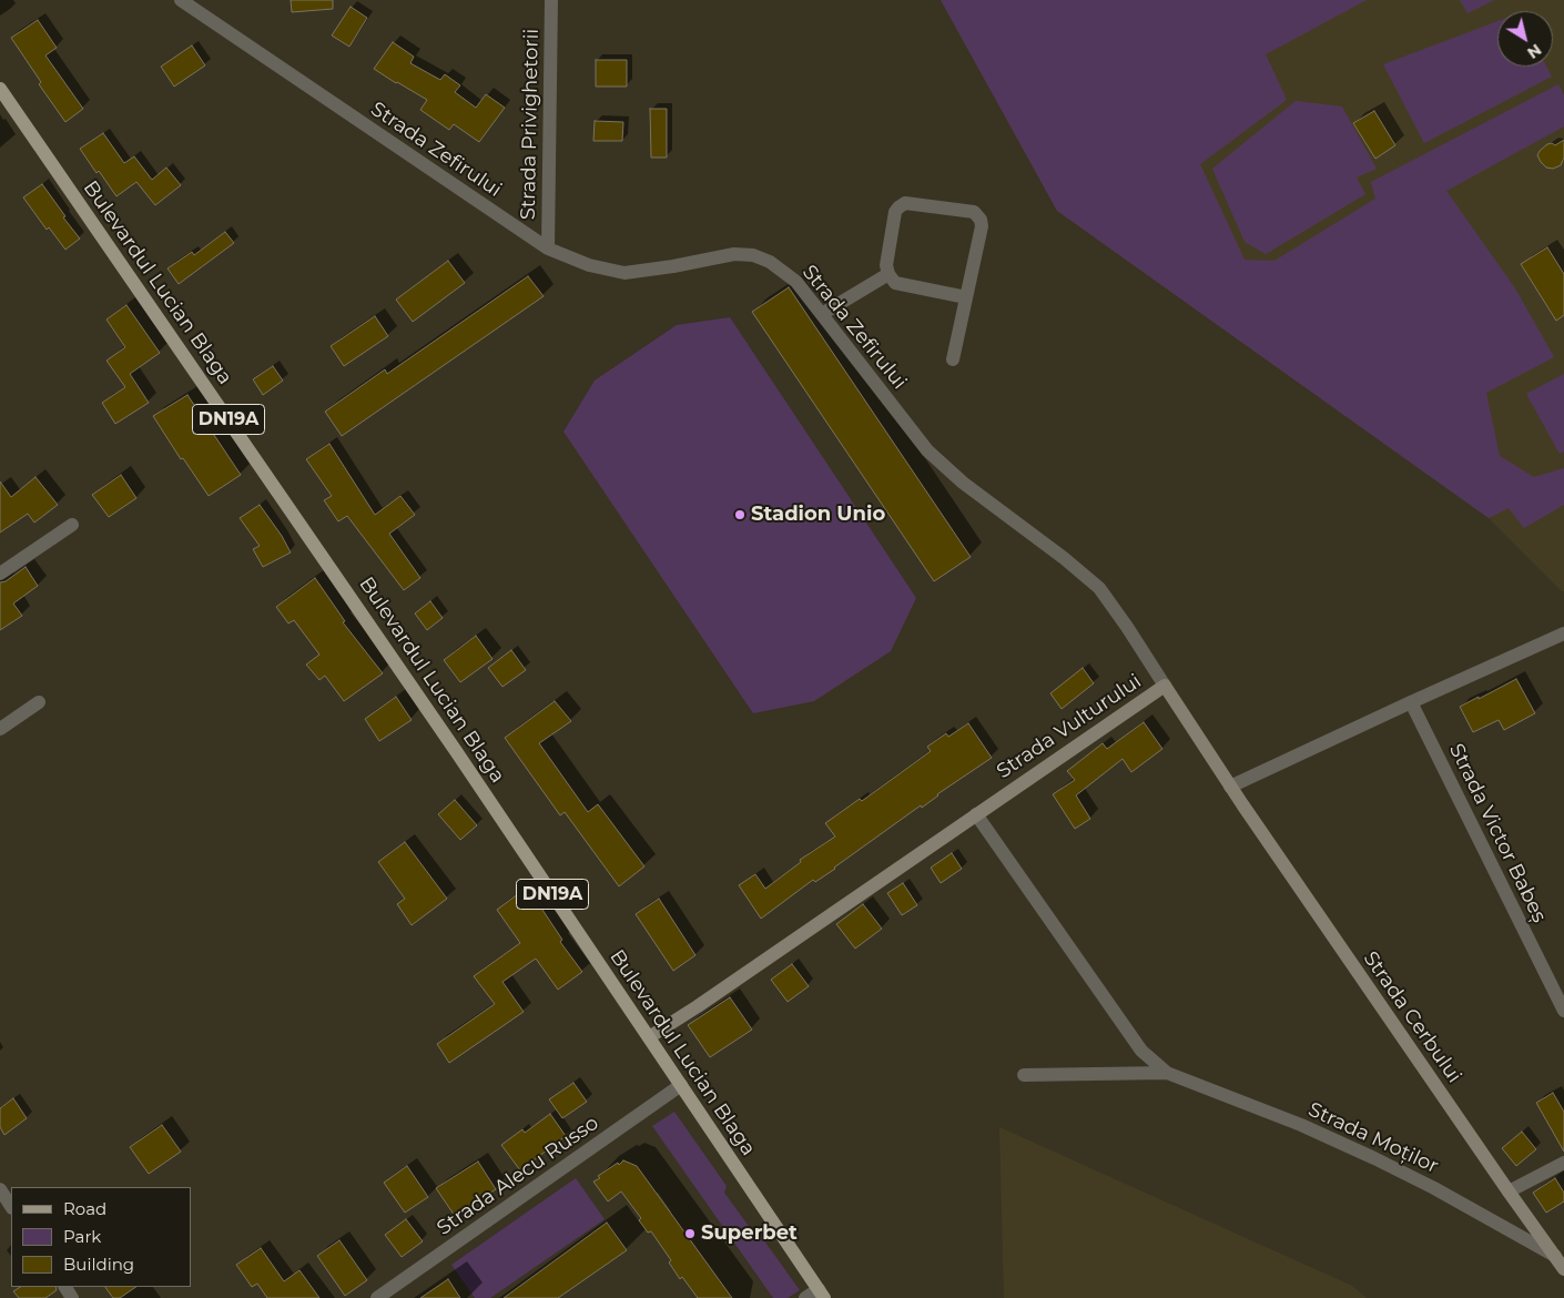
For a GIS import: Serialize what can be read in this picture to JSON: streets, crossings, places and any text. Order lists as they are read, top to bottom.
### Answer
{
  "streets": {
    "main road": ["Bulevardul Lucian Blaga", "DN19A"],
    "street": [
      "Strada Privighetorii",
      "Strada Zefirului",
      "Strada Vulturului",
      "Strada Victor Babeș",
      "Strada Cerbului",
      "Strada Moților",
      "Strada Alecu Russo"
    ]
  },
  "crossings": [
    ["Strada Privighetorii", "Strada Zefirului"],
    ["Strada Zefirului", "Strada Vulturului"],
    ["Bulevardul Lucian Blaga", "Strada Vulturului"],
    ["Bulevardul Lucian Blaga", "Strada Alecu Russo"],
    ["Strada Vulturului", "Strada Cerbului"],
    ["Strada Vulturului", "Strada Moților"],
    ["Strada Cerbului", "Strada Moților"]
  ],
  "places": ["Stadion Unio", "Superbet"],
  "legend": ["Road", "Park", "Building"],
  "north": "bottom right"
}
